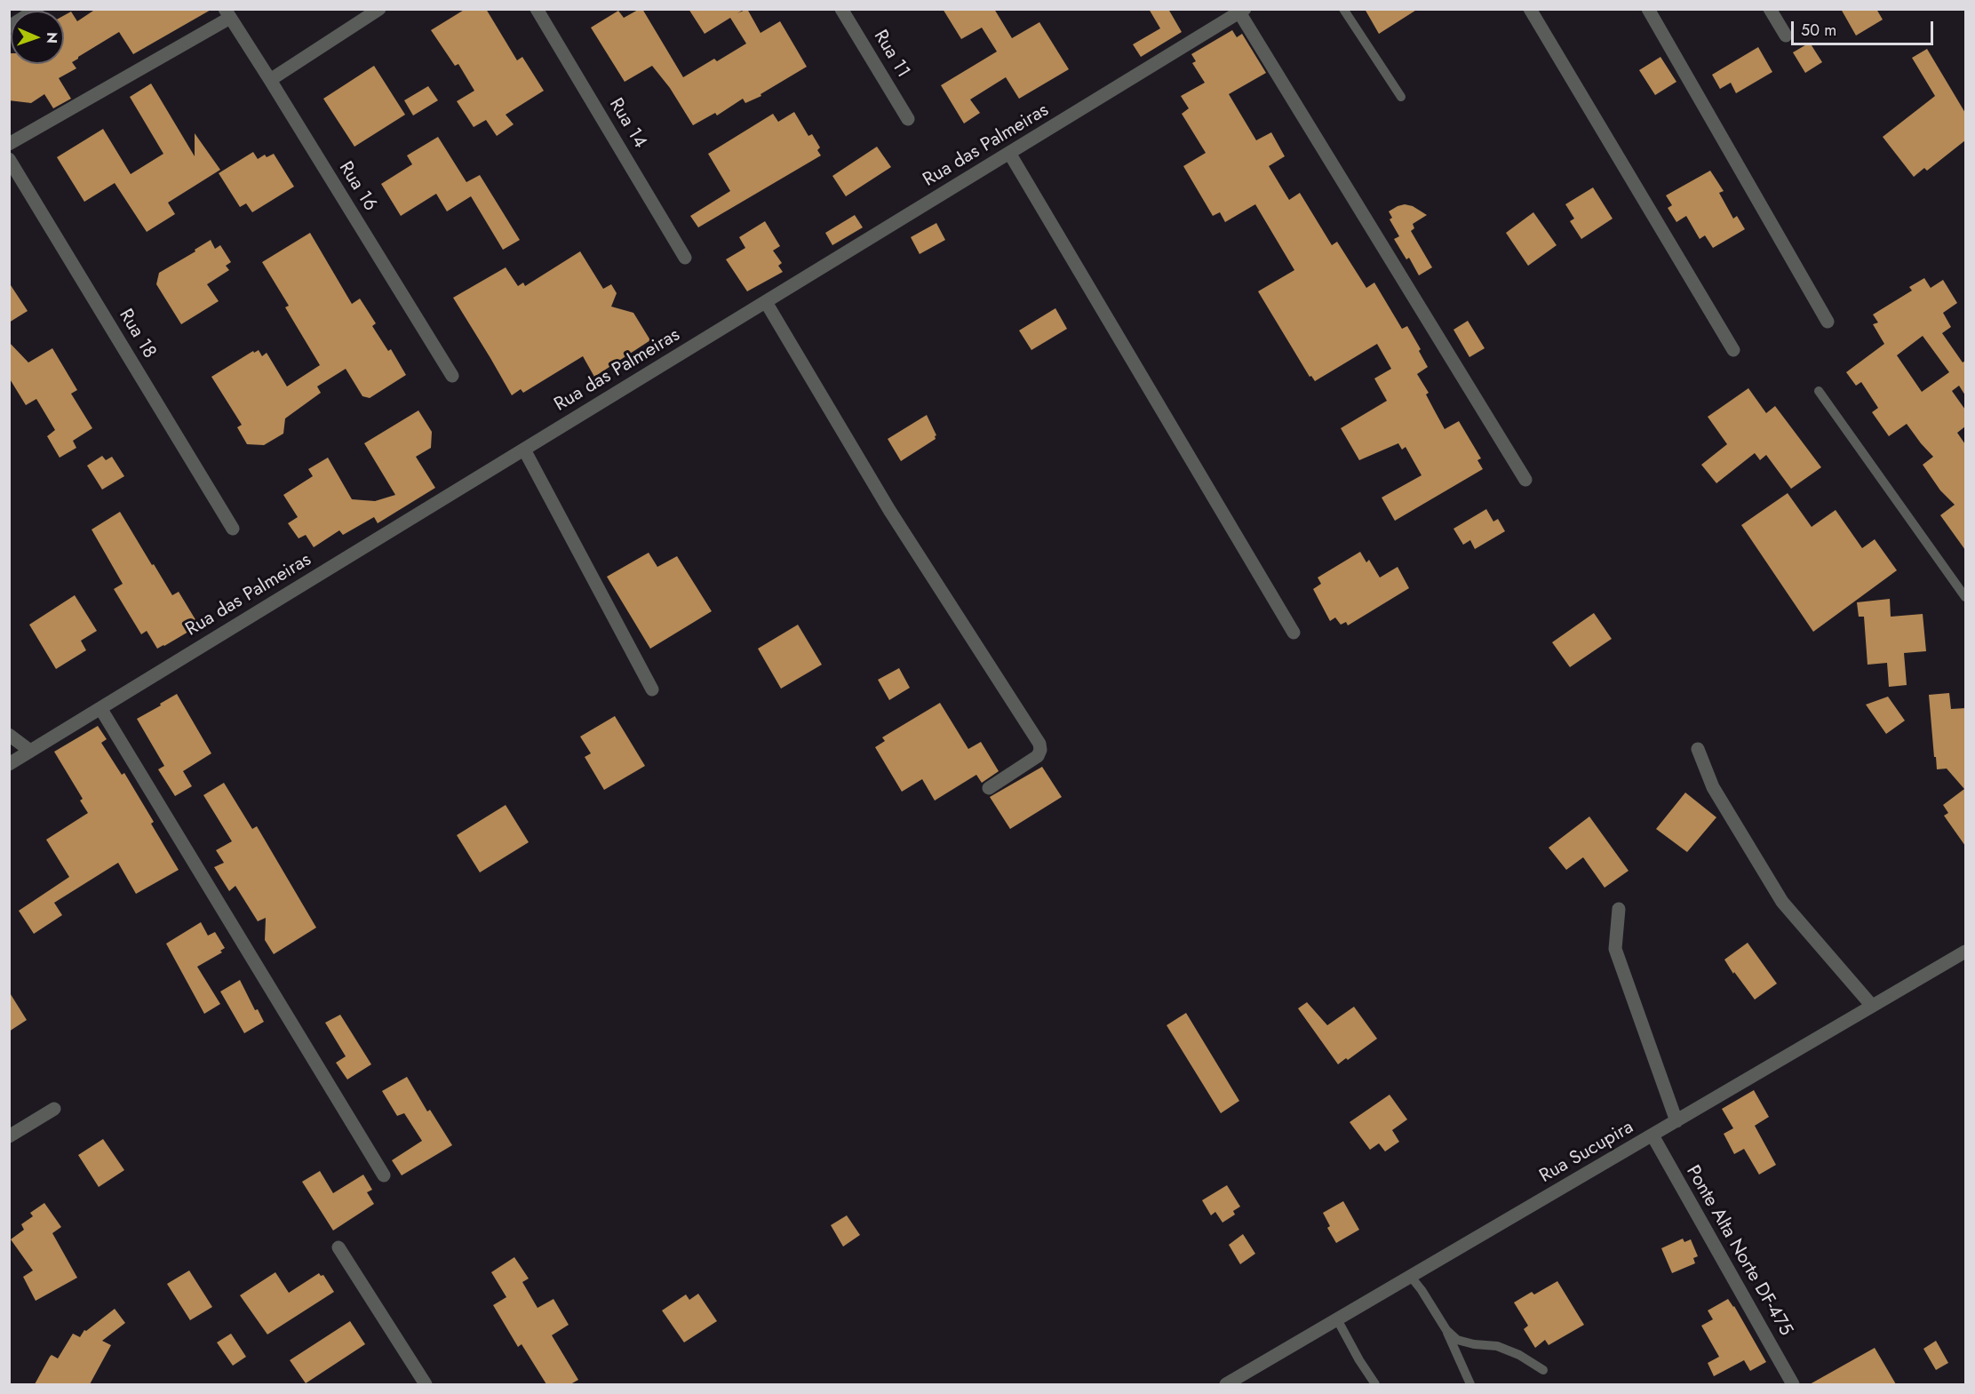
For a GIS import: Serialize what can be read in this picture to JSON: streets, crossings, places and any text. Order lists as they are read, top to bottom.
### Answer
{
  "streets": {
    "street": [
      "Rua 11",
      "Rua 14",
      "Rua das Palmeiras",
      "Rua 16",
      "Rua 18",
      "Rua Sucupira",
      "Ponte Alta Norte DF-475"
    ]
  },
  "crossings": [
    ["Rua Sucupira", "Ponte Alta Norte DF-475"]
  ],
  "scale_bar": "50 m",
  "north": "right"
}
